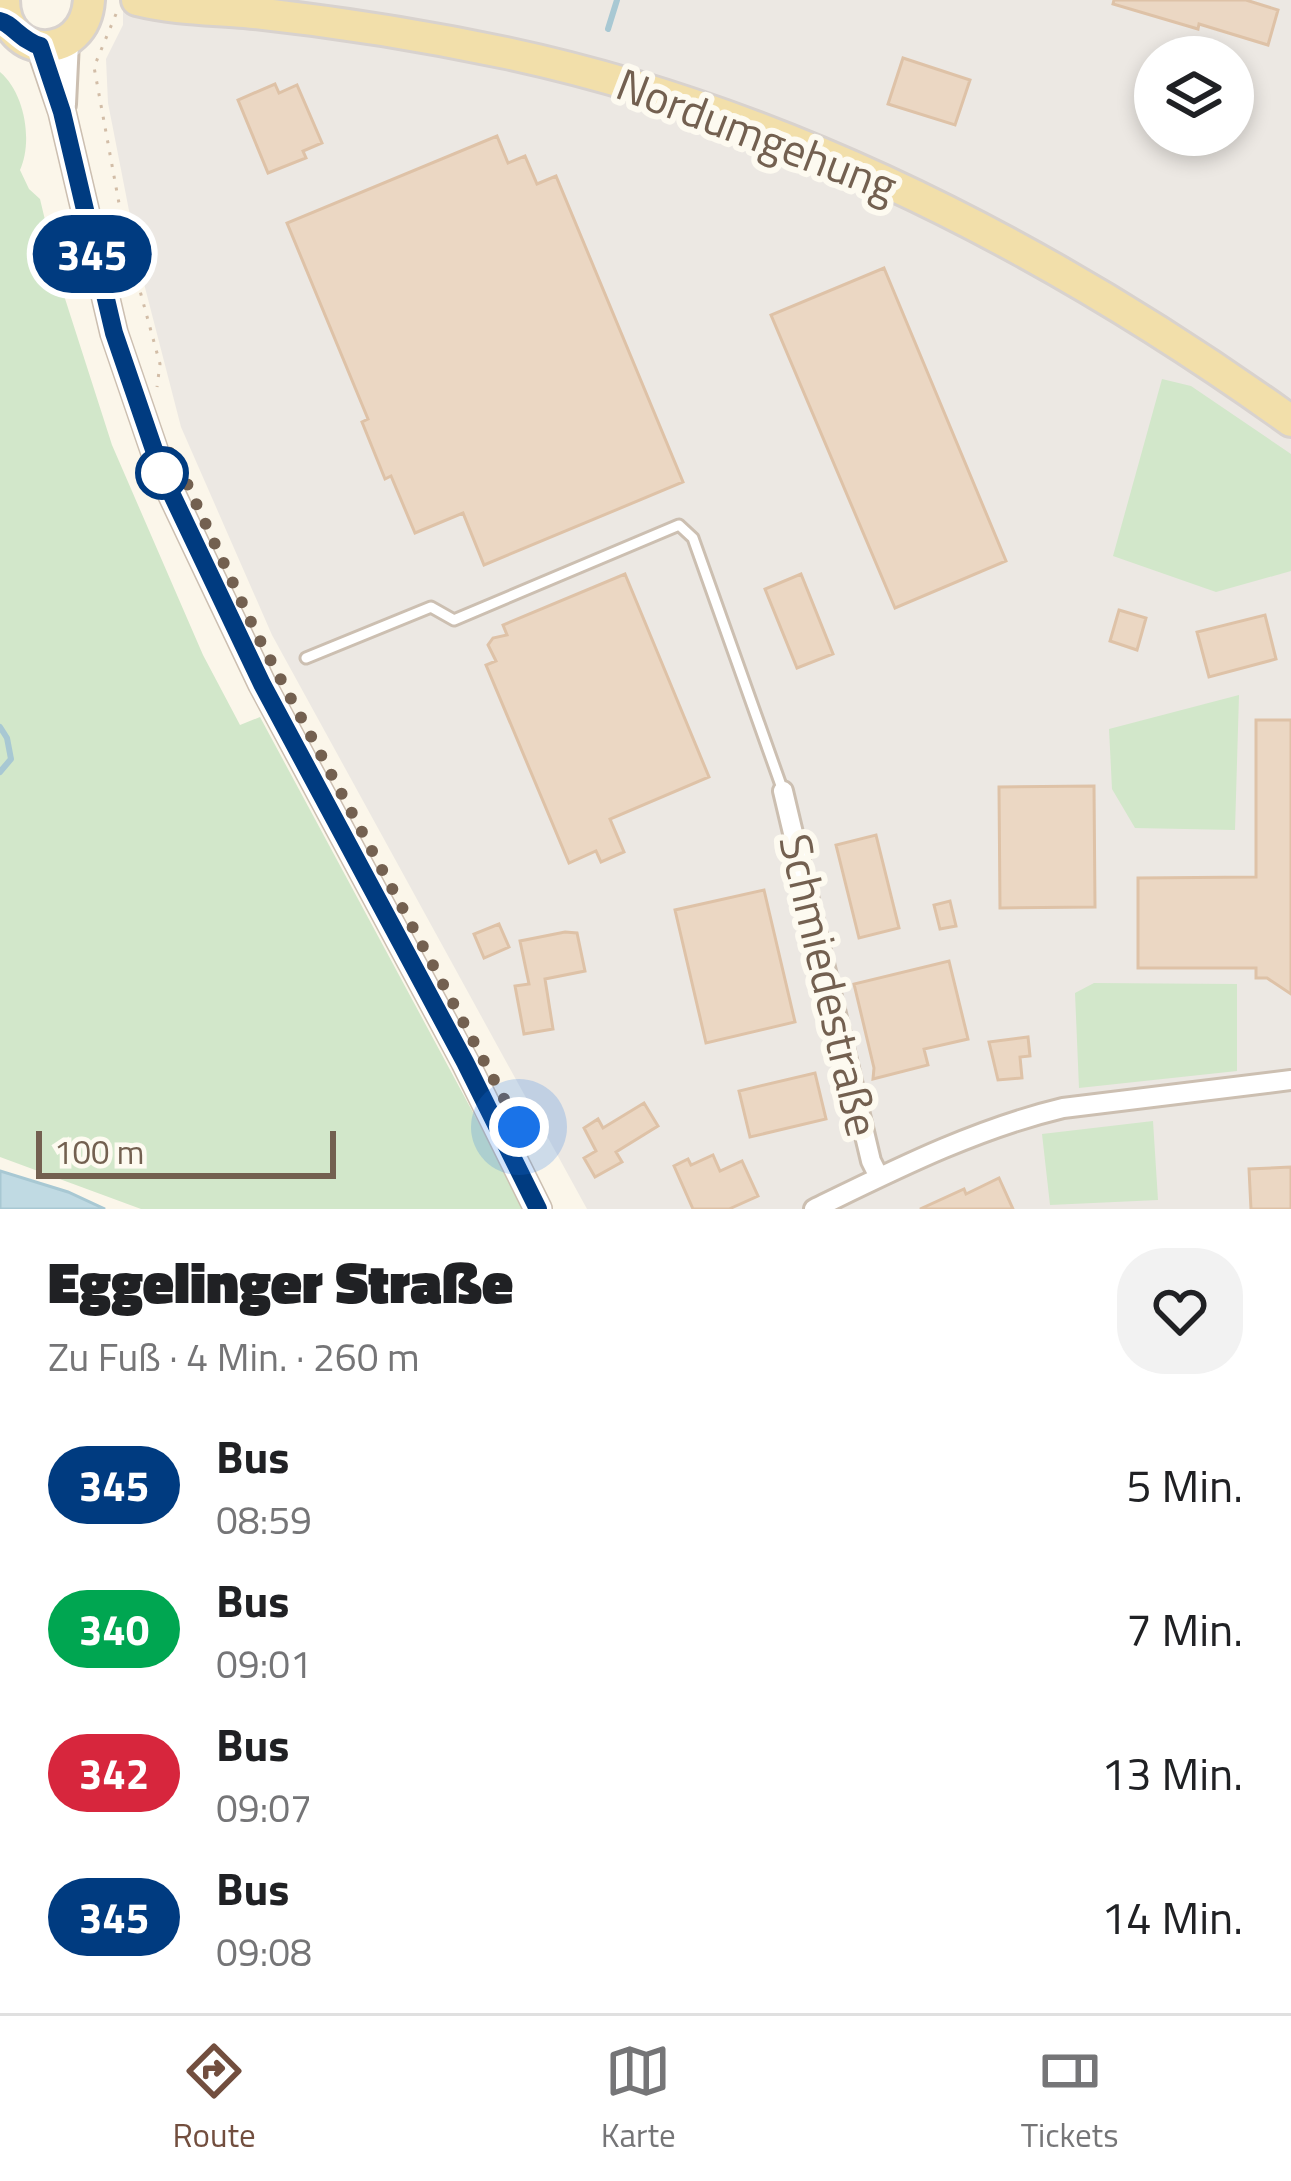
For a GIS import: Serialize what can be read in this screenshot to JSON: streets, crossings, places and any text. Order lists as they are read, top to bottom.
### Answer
{
  "streets": {
    "main road": ["Nordumgehung"],
    "street": ["Schmiedestraße"]
  },
  "lines": ["bus line 345"],
  "scale_bar": "100 m",
  "page": {
    "on_map": "345",
    "scale": "100 m",
    "heading": ["Eggelinger Straße", "Zu Fuß · 4 Min. · 260 m"],
    "list": [
      {
        "mark": "345",
        "name": "Bus",
        "note": "08:59",
        "value": "5 Min."
      },
      {
        "mark": "340",
        "name": "Bus",
        "note": "09:01",
        "value": "7 Min."
      },
      {
        "mark": "342",
        "name": "Bus",
        "note": "09:07",
        "value": "13 Min."
      },
      {
        "mark": "345",
        "name": "Bus",
        "note": "09:08",
        "value": "14 Min."
      }
    ],
    "tabs": ["Route", "Karte", "Tickets"]
  }
}
